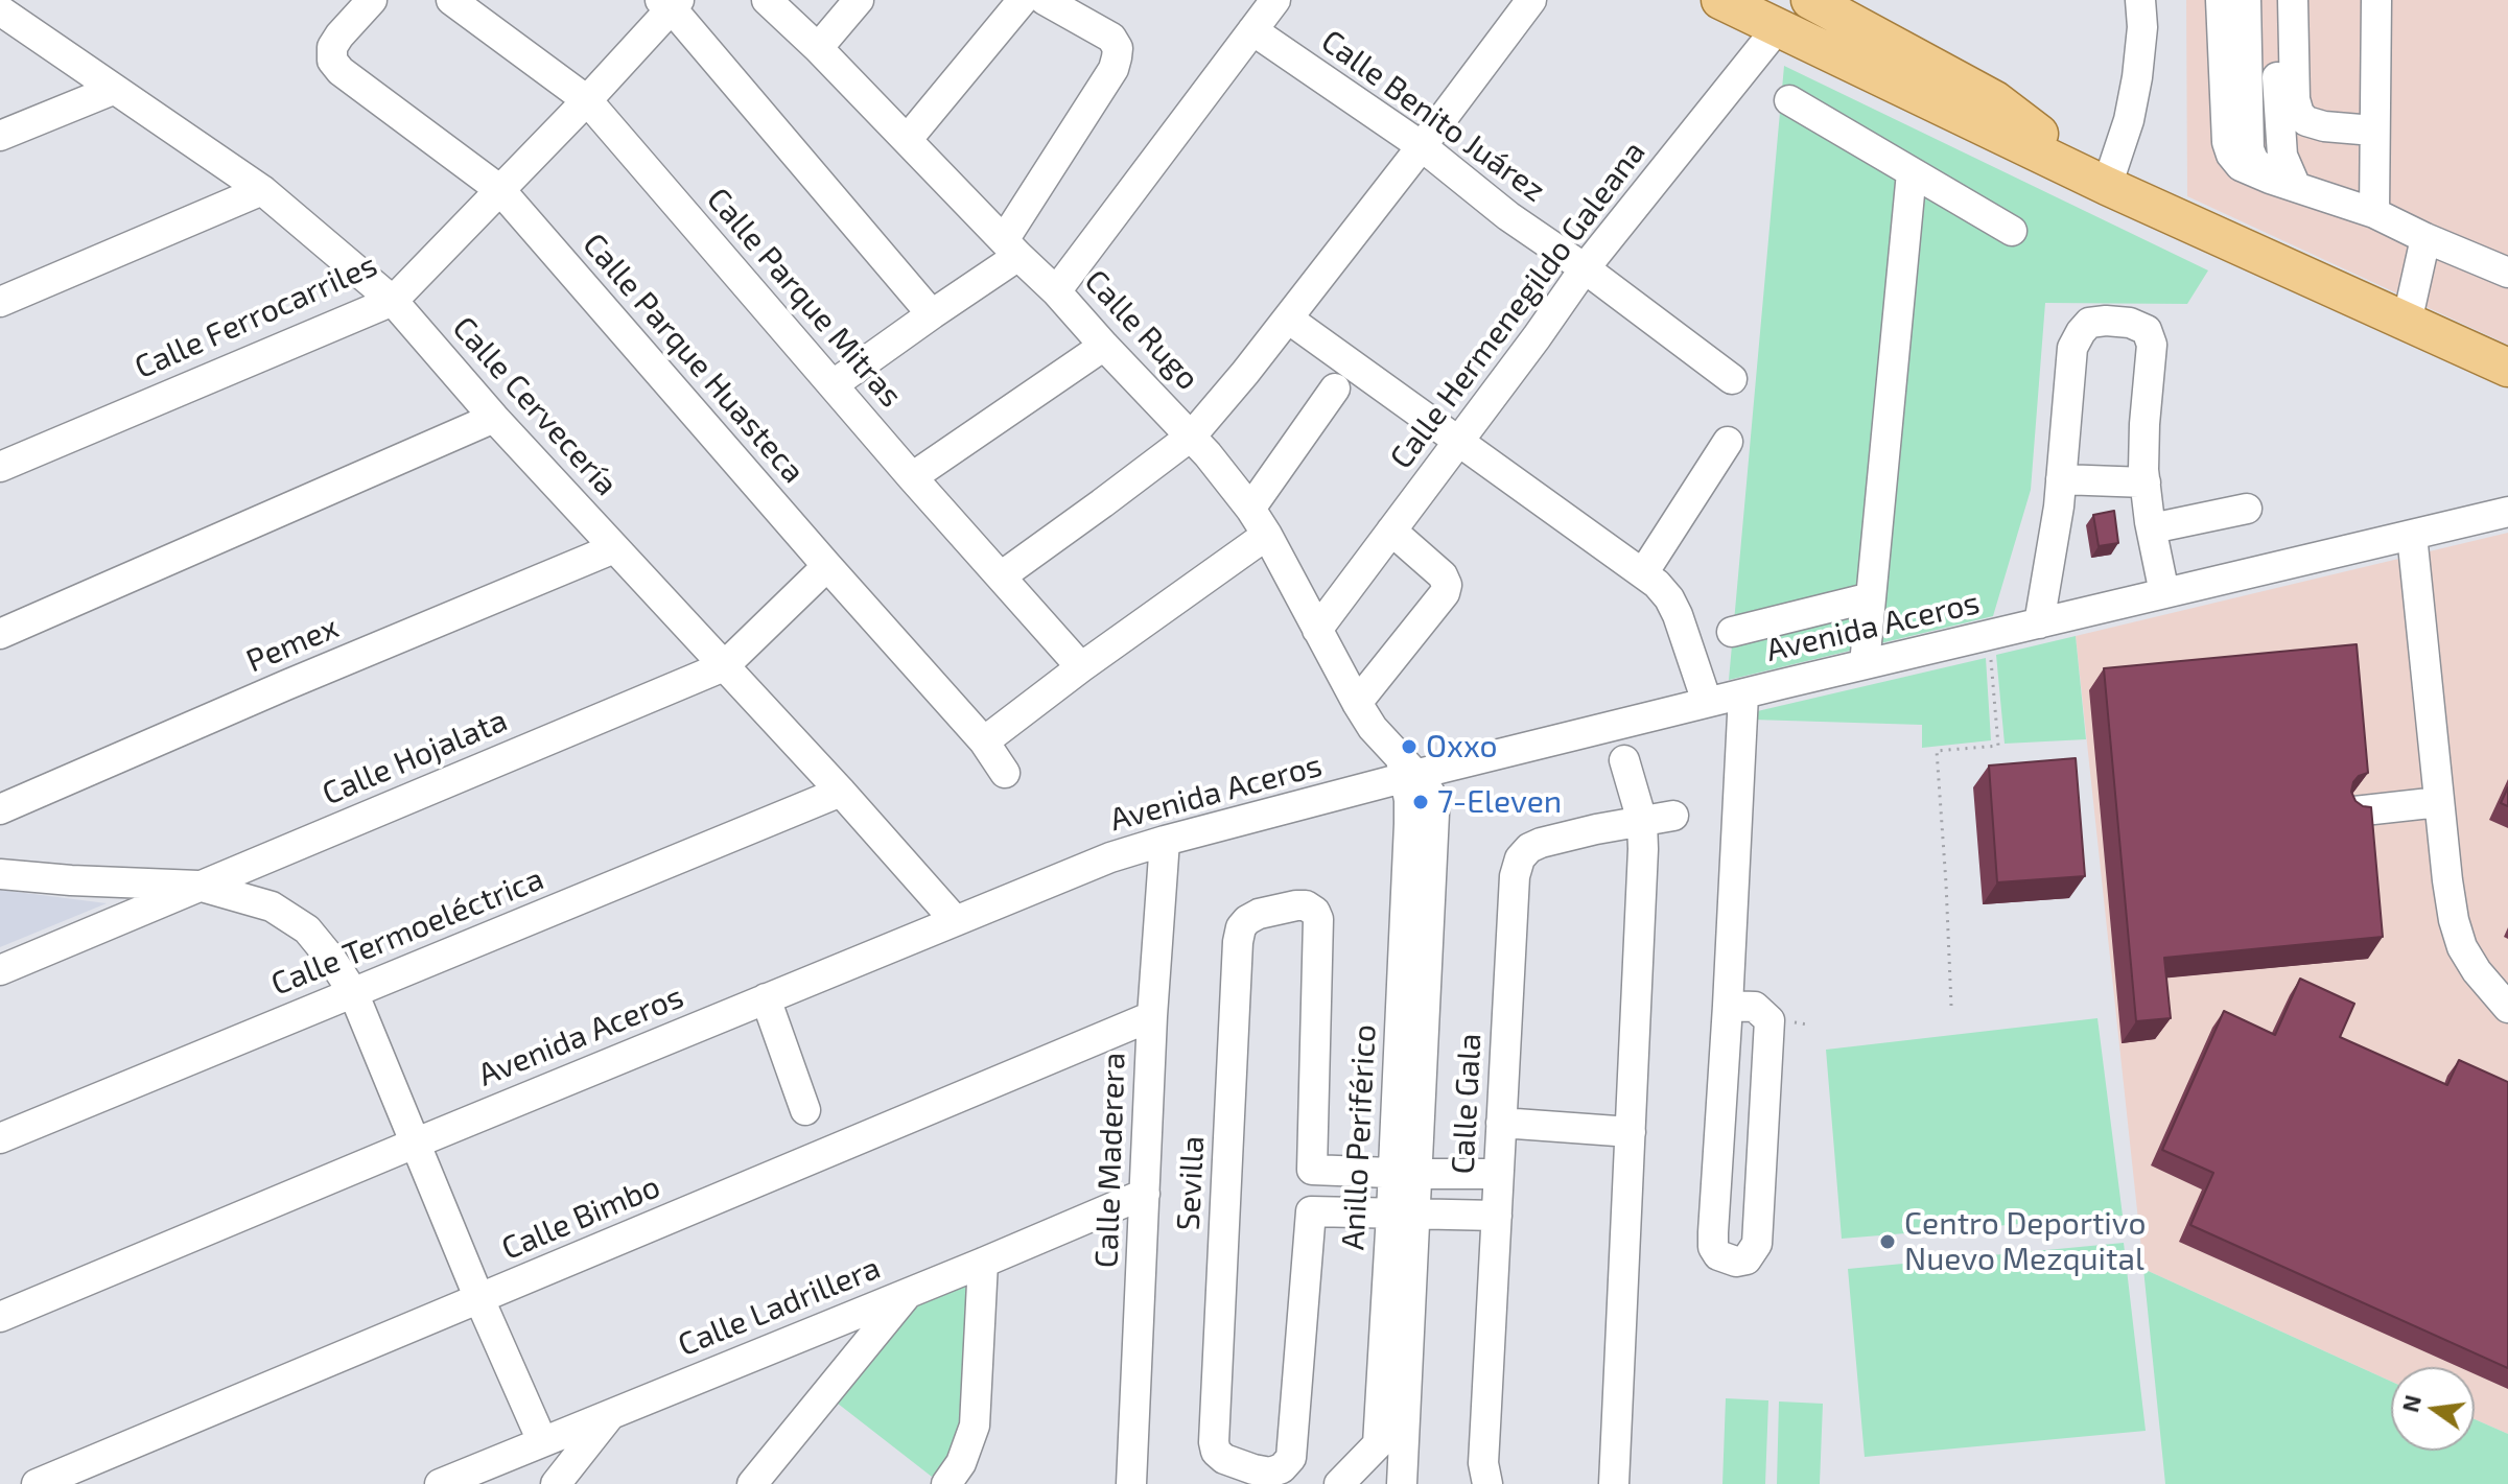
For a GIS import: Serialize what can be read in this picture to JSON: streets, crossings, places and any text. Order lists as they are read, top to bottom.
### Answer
{
  "streets": {
    "street": [
      "Calle Benito Juárez",
      "Calle Parque Mitras",
      "Calle Hermenegildo Galeana",
      "Calle Ferrocarriles",
      "Calle Rugo",
      "Calle Parque Huasteca",
      "Calle Cervecería",
      "Avenida Aceros",
      "Pemex",
      "Calle Hojalata",
      "Calle Termoeléctrica",
      "Calle Gala",
      "Anillo Periférico",
      "Calle Maderera",
      "Sevilla",
      "Calle Bimbo",
      "Calle Ladrillera"
    ]
  },
  "crossings": [
    ["Calle Benito Juárez", "Calle Hermenegildo Galeana"],
    ["Calle Parque Mitras", "Calle Ferrocarriles"],
    ["Calle Hermenegildo Galeana", "Calle Rugo"],
    ["Calle Ferrocarriles", "Calle Parque Huasteca"],
    ["Calle Ferrocarriles", "Calle Cervecería"],
    ["Calle Rugo", "Avenida Aceros"],
    ["Calle Rugo", "Anillo Periférico"],
    ["Calle Parque Huasteca", "Calle Hojalata"],
    ["Calle Cervecería", "Avenida Aceros"],
    ["Calle Cervecería", "Pemex"],
    ["Calle Cervecería", "Calle Hojalata"],
    ["Calle Cervecería", "Calle Termoeléctrica"],
    ["Avenida Aceros", "Anillo Periférico"],
    ["Avenida Aceros", "Calle Maderera"],
    ["Anillo Periférico", "Sevilla"],
    ["Calle Maderera", "Calle Bimbo"],
    ["Calle Maderera", "Calle Ladrillera"]
  ],
  "places": ["Oxxo", "7-Eleven", "Centro Deportivo Nuevo Mezquital"],
  "north": "left"
}
